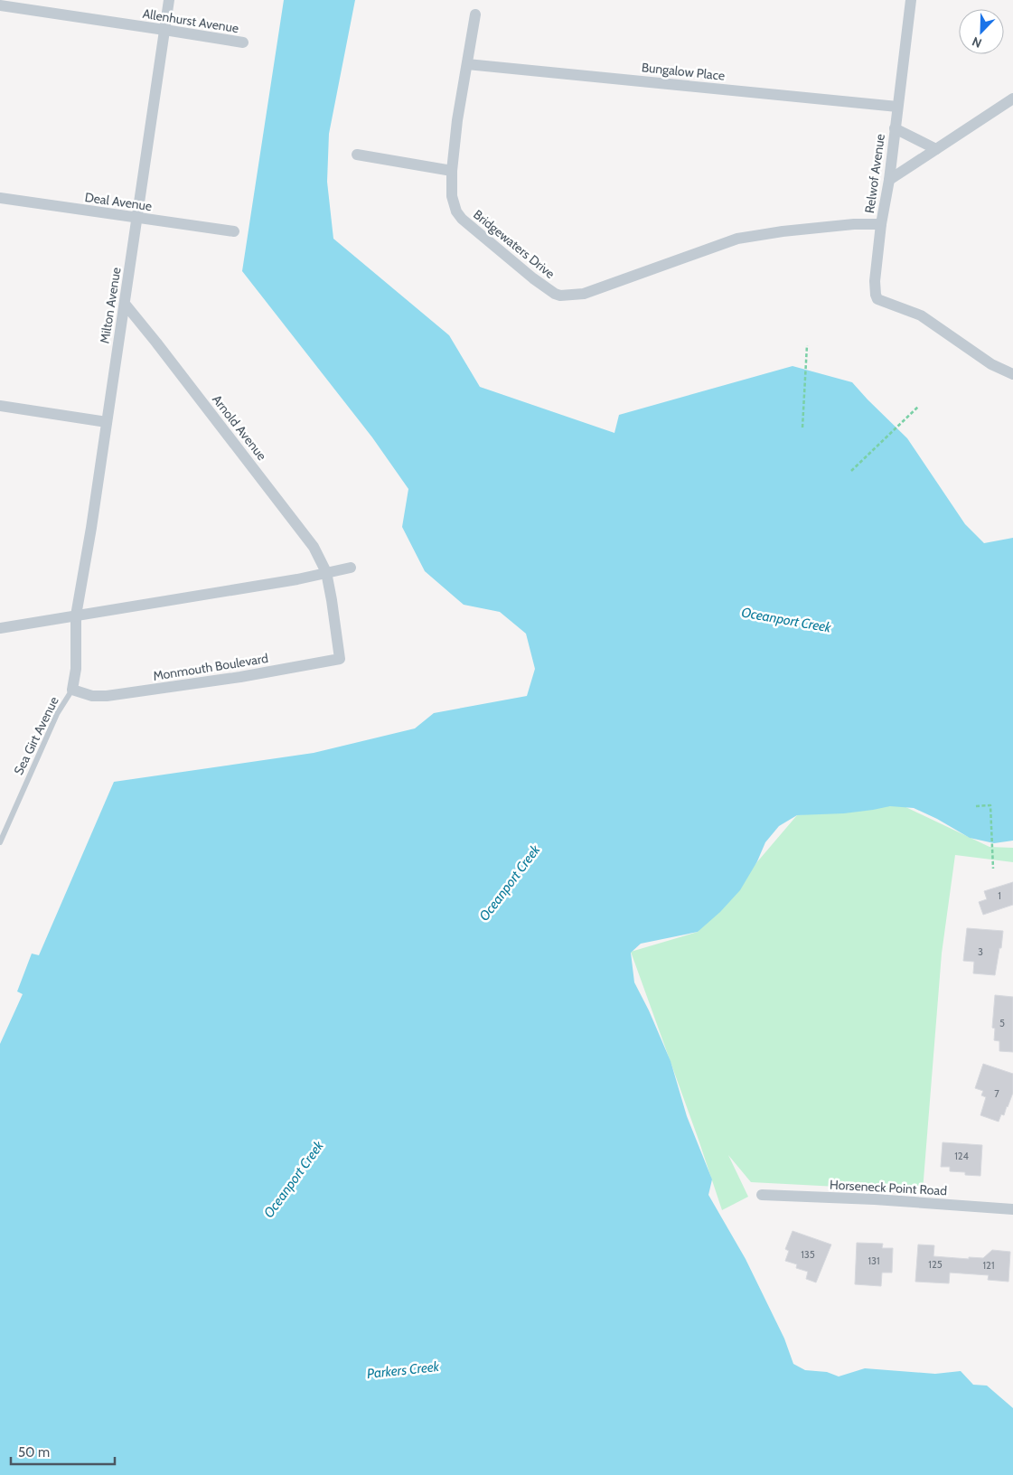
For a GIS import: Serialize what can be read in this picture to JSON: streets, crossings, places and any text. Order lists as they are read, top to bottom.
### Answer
{
  "streets": {
    "street": [
      "Allenhurst Avenue",
      "Bungalow Place",
      "Relwof Avenue",
      "Deal Avenue",
      "Bridgewaters Drive",
      "Milton Avenue",
      "Arnold Avenue",
      "Monmouth Boulevard",
      "Horseneck Point Road"
    ],
    "lane": ["Sea Girt Avenue"]
  },
  "crossings": [
    ["Allenhurst Avenue", "Milton Avenue"],
    ["Bungalow Place", "Relwof Avenue"],
    ["Bungalow Place", "Bridgewaters Drive"],
    ["Relwof Avenue", "Bridgewaters Drive"],
    ["Deal Avenue", "Milton Avenue"],
    ["Milton Avenue", "Arnold Avenue"],
    ["Arnold Avenue", "Monmouth Boulevard"],
    ["Monmouth Boulevard", "Sea Girt Avenue"]
  ],
  "water": ["Oceanport Creek", "Parkers Creek"],
  "house_numbers": [
    "1",
    "3",
    "5",
    "7",
    "124",
    "135",
    "131",
    "125",
    "121"
  ],
  "scale_bar": "50 m",
  "north": "bottom left"
}
